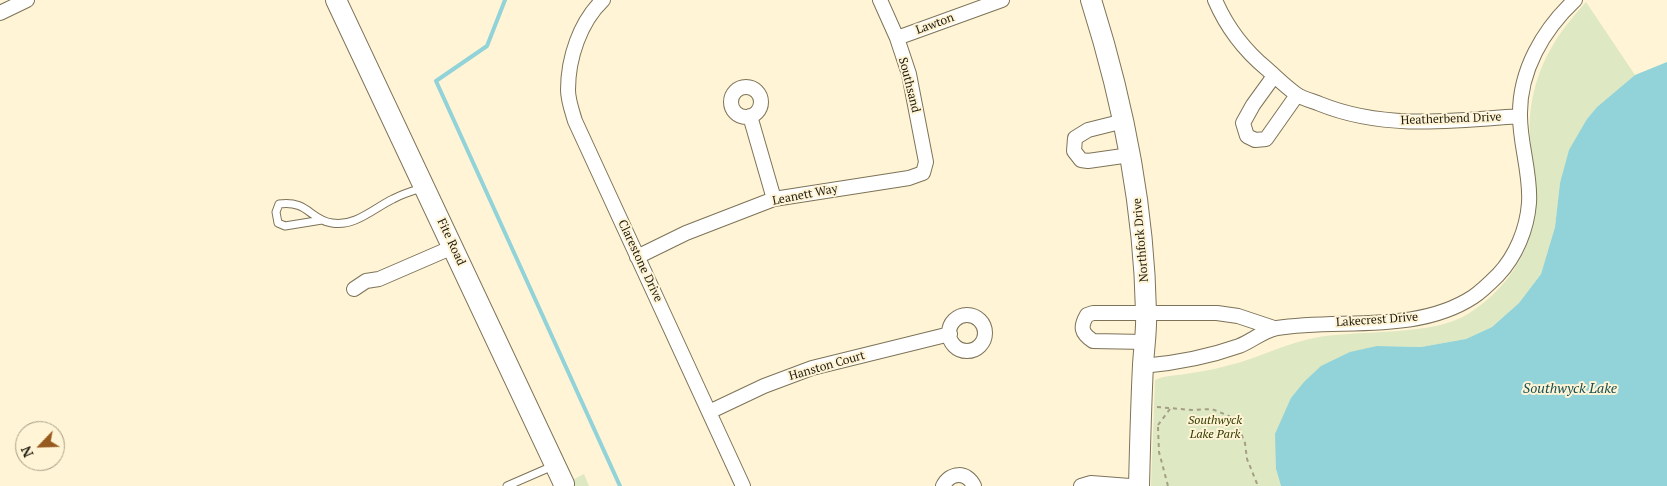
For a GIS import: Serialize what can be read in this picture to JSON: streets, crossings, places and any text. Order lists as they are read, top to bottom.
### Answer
{
  "streets": {
    "street": [
      "Lawton",
      "Southsand",
      "Heatherbend Drive",
      "Leanett Way",
      "Northfork Drive",
      "Fite Road",
      "Clarestone Drive",
      "Lakecrest Drive",
      "Hanston Court"
    ]
  },
  "crossings": [
    ["Lawton", "Southsand"],
    ["Southsand", "Leanett Way"],
    ["Heatherbend Drive", "Lakecrest Drive"],
    ["Leanett Way", "Clarestone Drive"],
    ["Northfork Drive", "Lakecrest Drive"],
    ["Clarestone Drive", "Hanston Court"]
  ],
  "water": ["Southwyck Lake"],
  "parks": ["Southwyck Lake Park"],
  "north": "bottom left"
}
